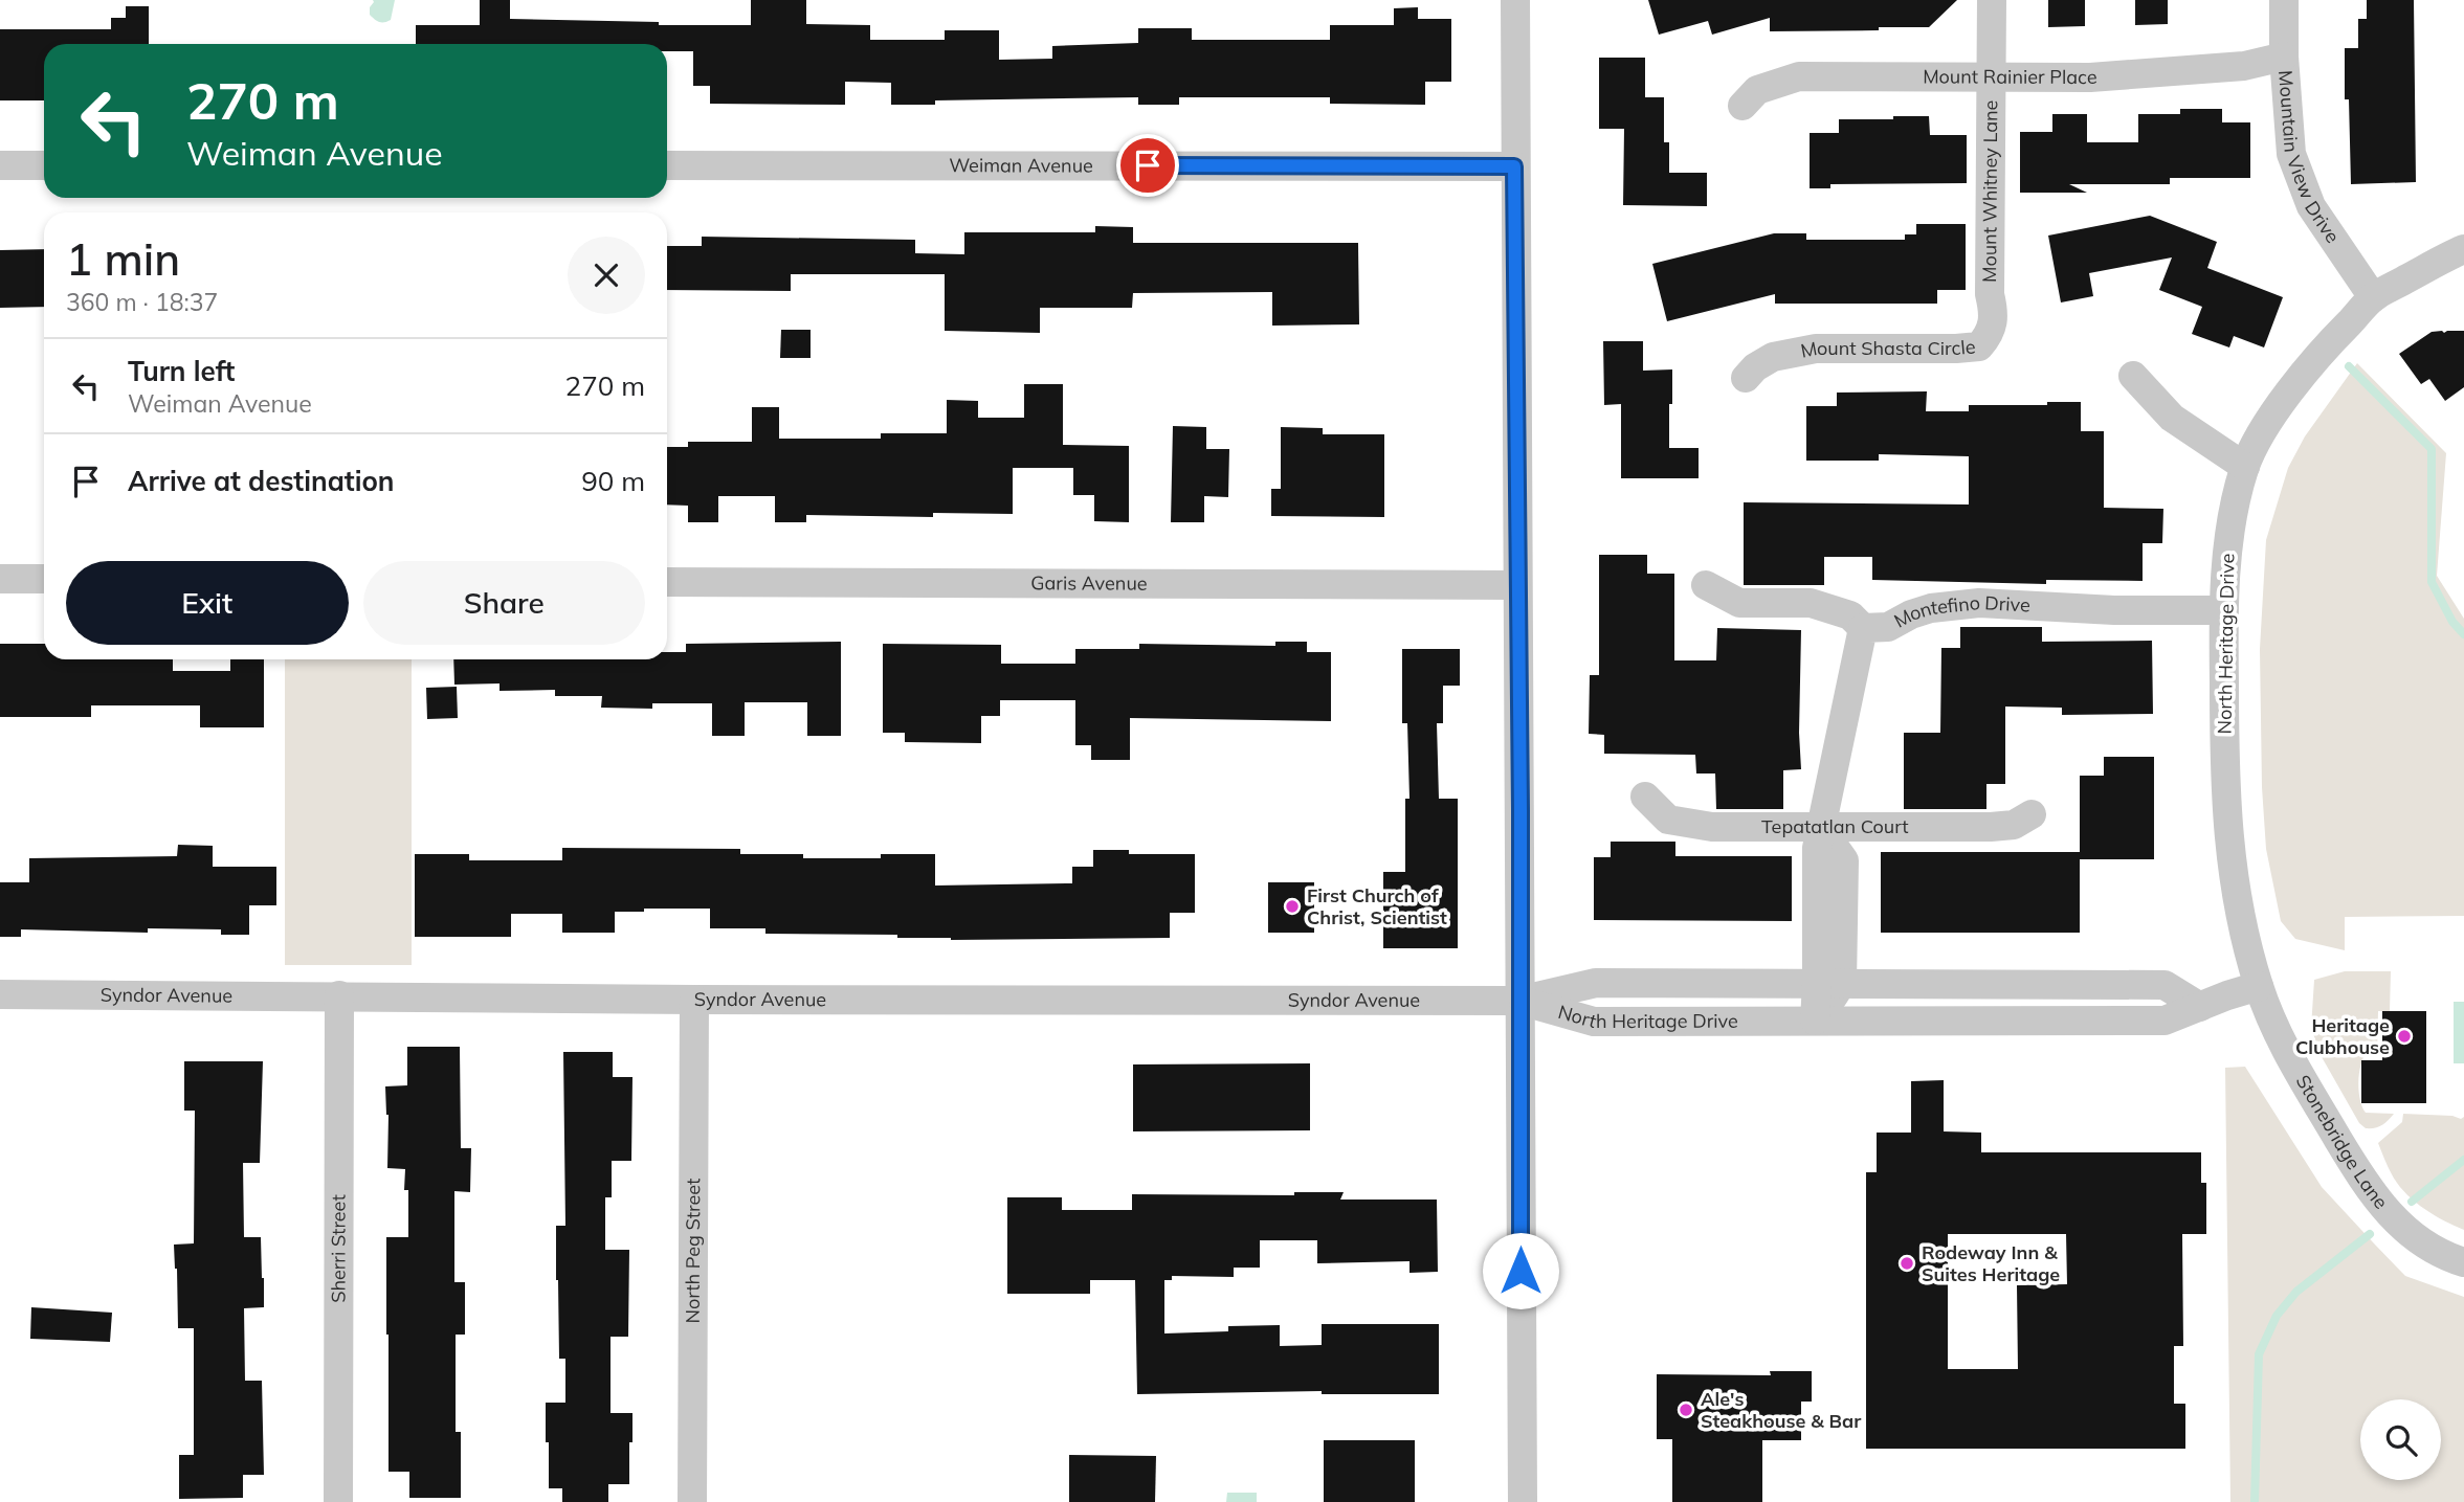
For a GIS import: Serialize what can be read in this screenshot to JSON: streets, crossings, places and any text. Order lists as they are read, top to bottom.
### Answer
{
  "streets": {
    "street": [
      "Mount Rainier Place",
      "Mountain View Drive",
      "Weiman Avenue",
      "Mount Whitney Lane",
      "Mount Shasta Circle",
      "Garis Avenue",
      "Montefino Drive",
      "North Heritage Drive",
      "Tepatatlan Court",
      "Syndor Avenue",
      "Stonebridge Lane",
      "Sherri Street",
      "North Peg Street"
    ]
  },
  "crossings": [
    ["Mount Rainier Place", "Mountain View Drive"],
    ["Mount Rainier Place", "Mount Whitney Lane"],
    ["Mountain View Drive", "North Heritage Drive"],
    ["Mount Whitney Lane", "Mount Shasta Circle"],
    ["Montefino Drive", "North Heritage Drive"],
    ["North Heritage Drive", "Syndor Avenue"],
    ["North Heritage Drive", "Stonebridge Lane"],
    ["Syndor Avenue", "Sherri Street"],
    ["Syndor Avenue", "North Peg Street"]
  ],
  "places": [
    "First Church of Christ, Scientist",
    "Heritage Clubhouse",
    "Rodeway Inn & Suites Heritage",
    "Ale's Steakhouse & Bar"
  ],
  "page": {
    "turn": ["270 m", "Weiman Avenue"],
    "heading": ["1 min", "360 m · 18:37"],
    "list": [
      {
        "name": "Turn left",
        "note": "Weiman Avenue",
        "value": "270 m"
      },
      {
        "name": "Arrive at destination",
        "value": "90 m"
      }
    ],
    "buttons": ["Exit", "Share"]
  }
}
